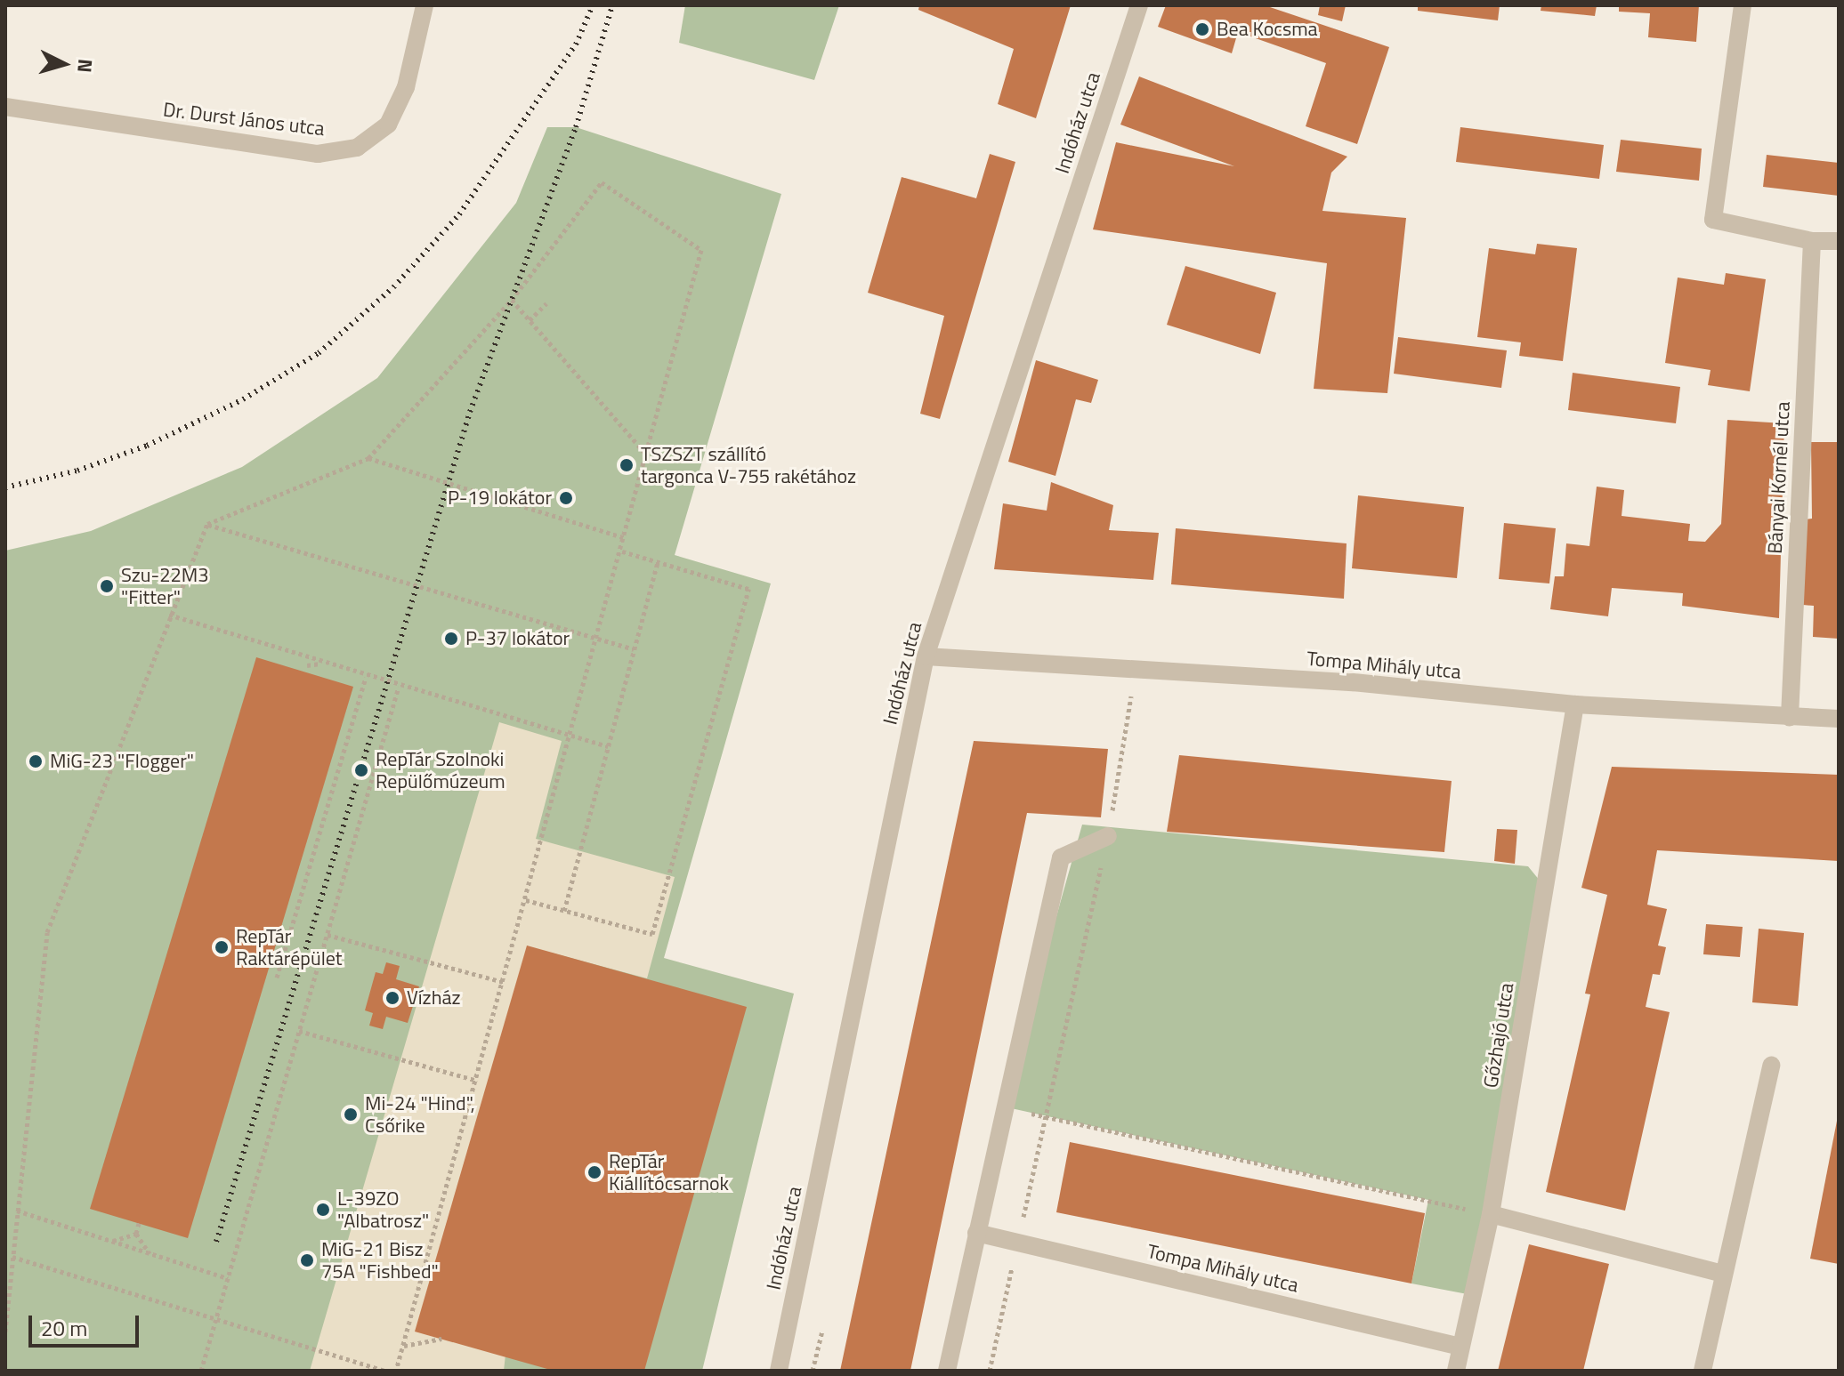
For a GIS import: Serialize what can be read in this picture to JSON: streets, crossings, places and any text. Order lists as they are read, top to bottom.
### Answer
{
  "streets": {
    "street": [
      "Dr. Durst János utca",
      "Indóház utca",
      "Bányai Kornél utca",
      "Tompa Mihály utca",
      "Gőzhajó utca"
    ]
  },
  "crossings": [
    ["Indóház utca", "Tompa Mihály utca"],
    ["Bányai Kornél utca", "Tompa Mihály utca"],
    ["Tompa Mihály utca", "Gőzhajó utca"]
  ],
  "places": [
    "Bea Kocsma",
    "TSZSZT szállító targonca V-755 rakétához",
    "P-19 lokátor",
    "Szu-22M3 \"Fitter\"",
    "P-37 lokátor",
    "MiG-23 \"Flogger\"",
    "RepTár Szolnoki Repülőmúzeum",
    "RepTár Raktárépület",
    "Vízház",
    "Mi-24 \"Hind\", Csőrike",
    "RepTár Kiállítócsarnok",
    "L-39ZO \"Albatrosz\"",
    "MiG-21 Bisz 75A \"Fishbed\""
  ],
  "scale_bar": "20 m",
  "north": "right"
}
